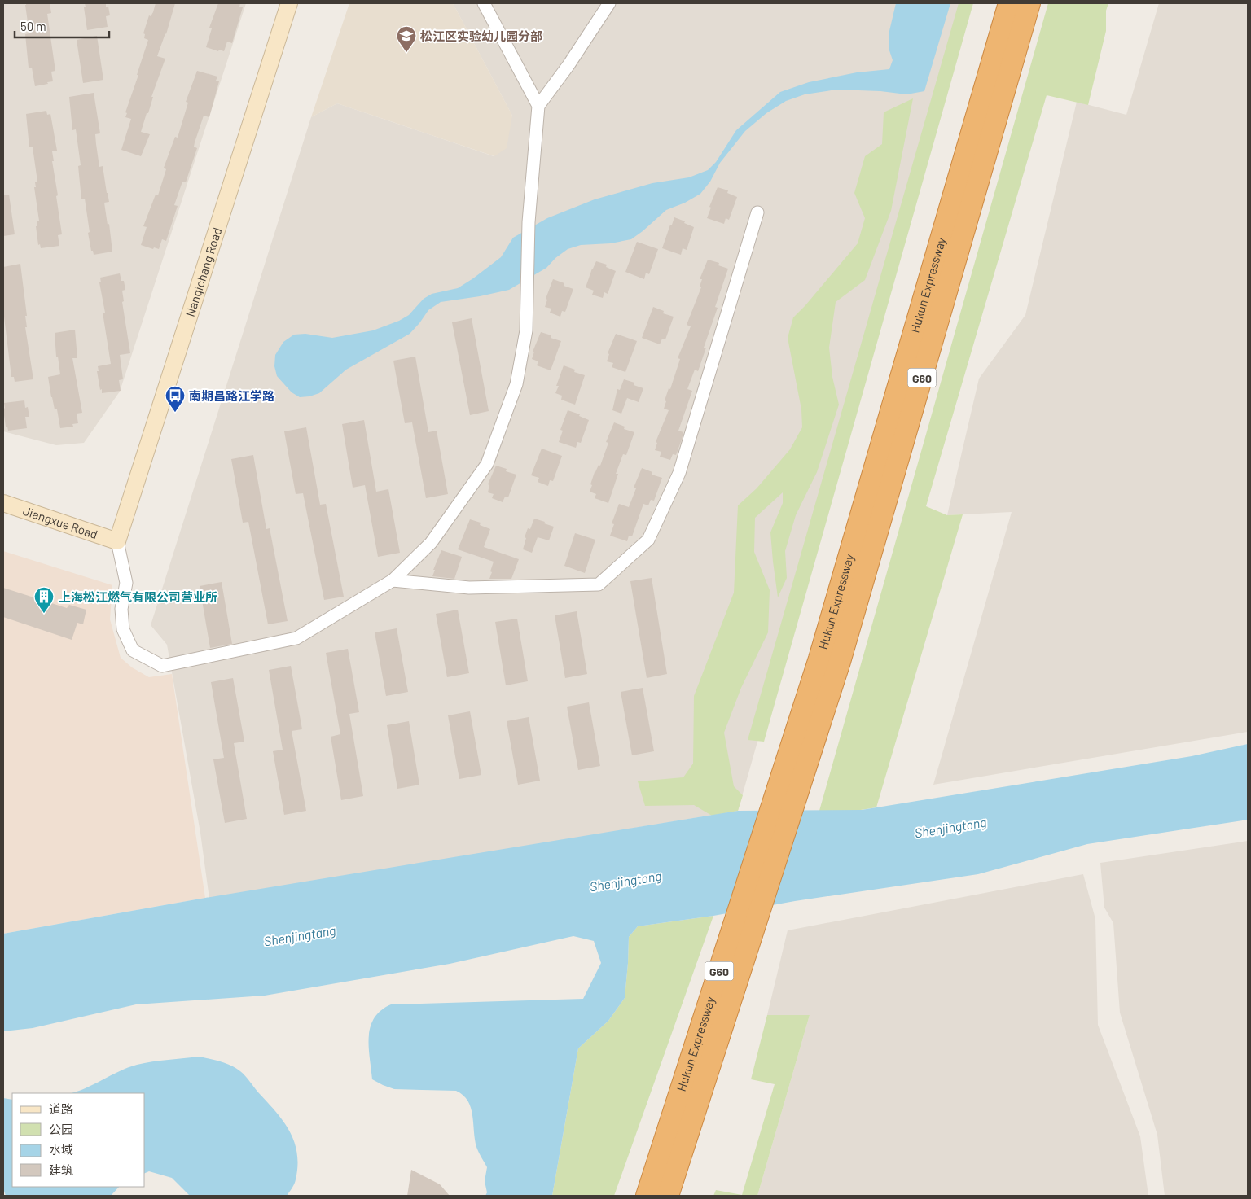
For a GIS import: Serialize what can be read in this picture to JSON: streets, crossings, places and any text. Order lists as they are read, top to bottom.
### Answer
{
  "streets": {
    "highway": ["Hukun Expressway", "G60"],
    "main road": ["Nanqichang Road", "Jiangxue Road"]
  },
  "crossings": [
    ["Nanqichang Road", "Jiangxue Road"]
  ],
  "water": ["Shenjingtang"],
  "places": {
    "school or university": ["松江区实验幼儿园分部"],
    "bus stop": ["南期昌路江学路"],
    "building": ["上海松江燃气有限公司营业所"]
  },
  "legend": [
    "道路",
    "公园",
    "水域",
    "建筑"
  ],
  "scale_bar": "50 m"
}
